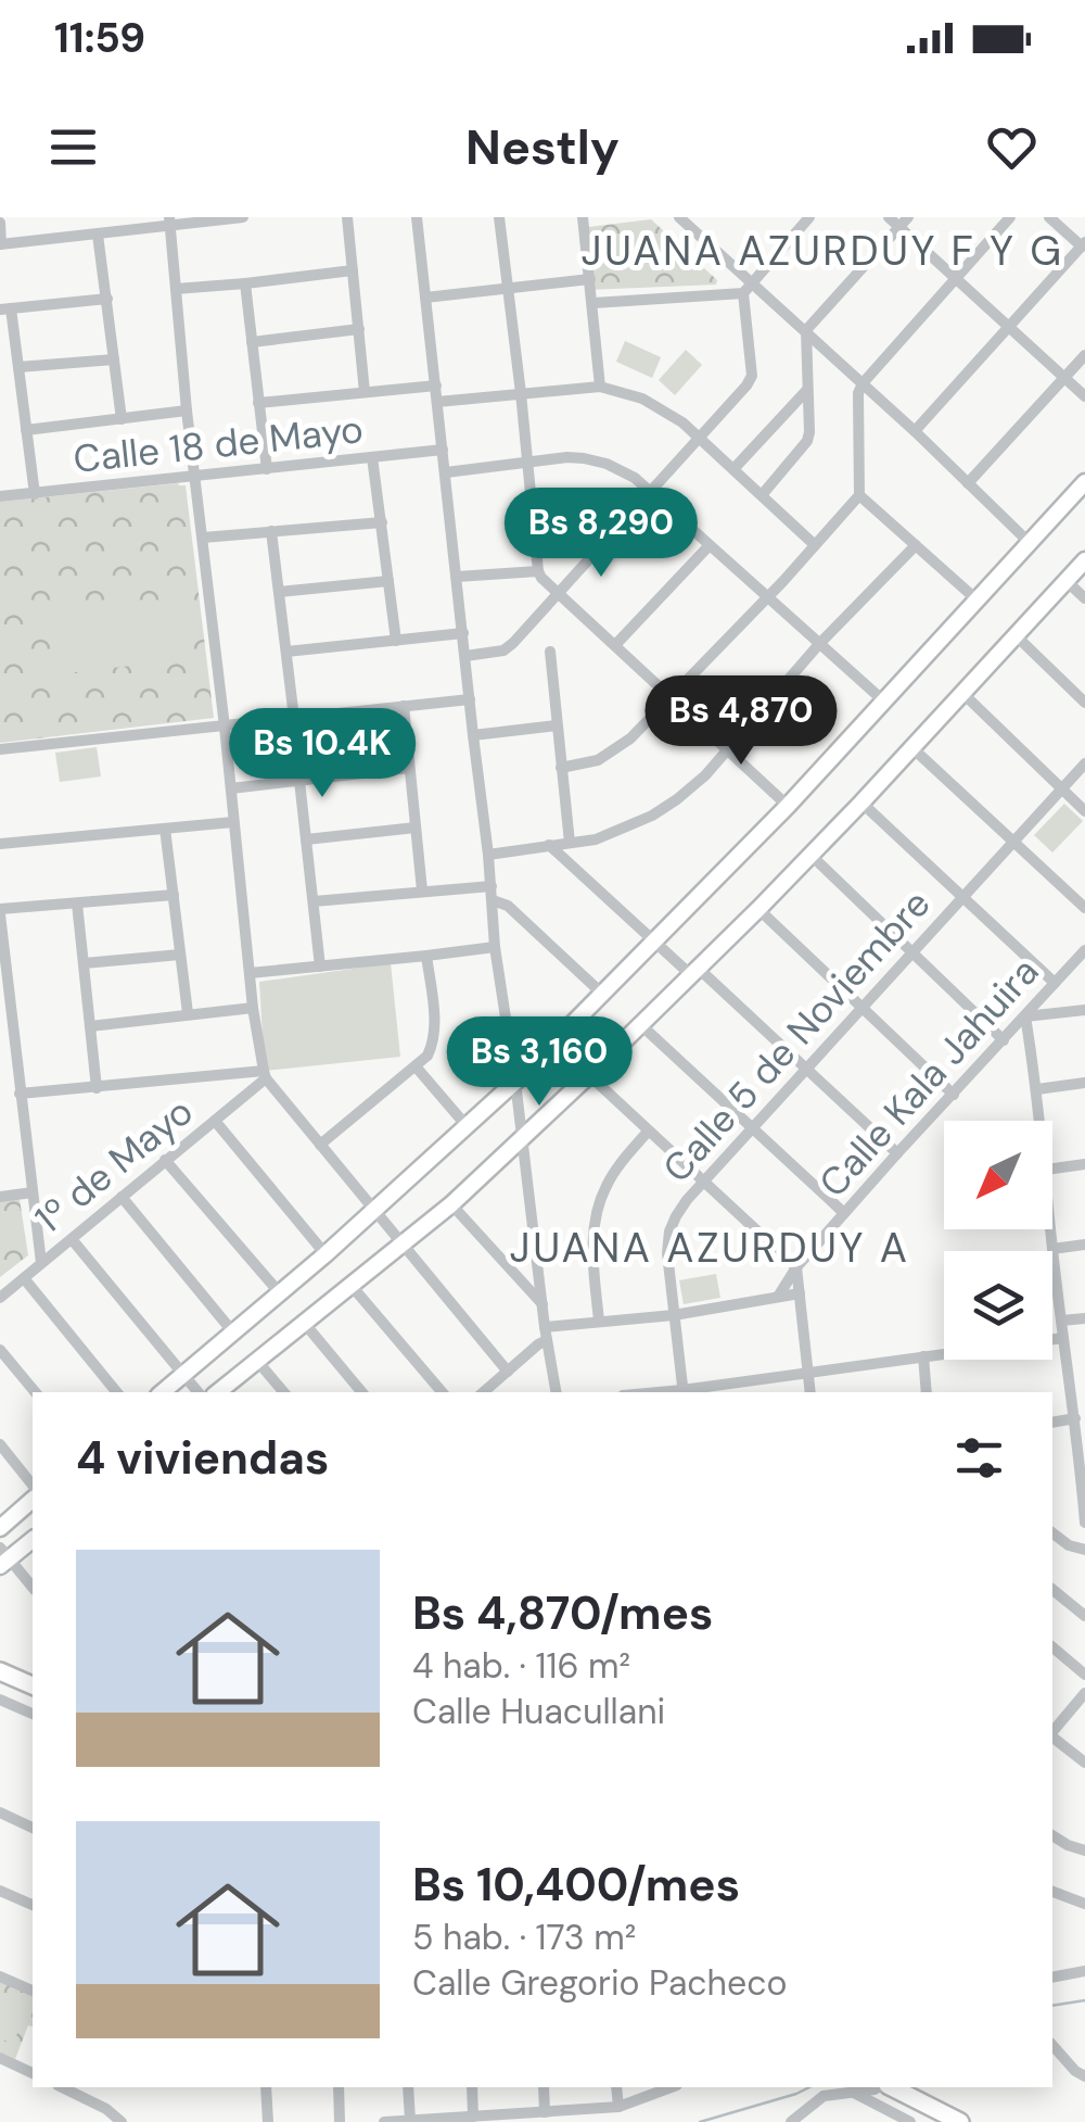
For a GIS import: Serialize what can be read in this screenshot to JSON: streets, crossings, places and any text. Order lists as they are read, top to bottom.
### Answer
{
  "streets": {
    "street": [
      "Calle 18 de Mayo",
      "Calle 5 de Noviembre",
      "Calle Kala Jahuira",
      "1º de Mayo"
    ]
  },
  "districts": ["JUANA AZURDUY F Y G", "JUANA AZURDUY A"],
  "north": "bottom left",
  "page": {
    "status": "11:59",
    "header": "Nestly",
    "price": [
      "Bs 8,290",
      "Bs 4,870",
      "Bs 10.4K",
      "Bs 3,160"
    ],
    "heading": "4 viviendas",
    "list": [
      {
        "name": "Bs 4,870/mes",
        "note": "4 hab. · 116 m² · Calle Huacullani"
      },
      {
        "name": "Bs 10,400/mes",
        "note": "5 hab. · 173 m² · Calle Gregorio Pacheco"
      }
    ]
  }
}
